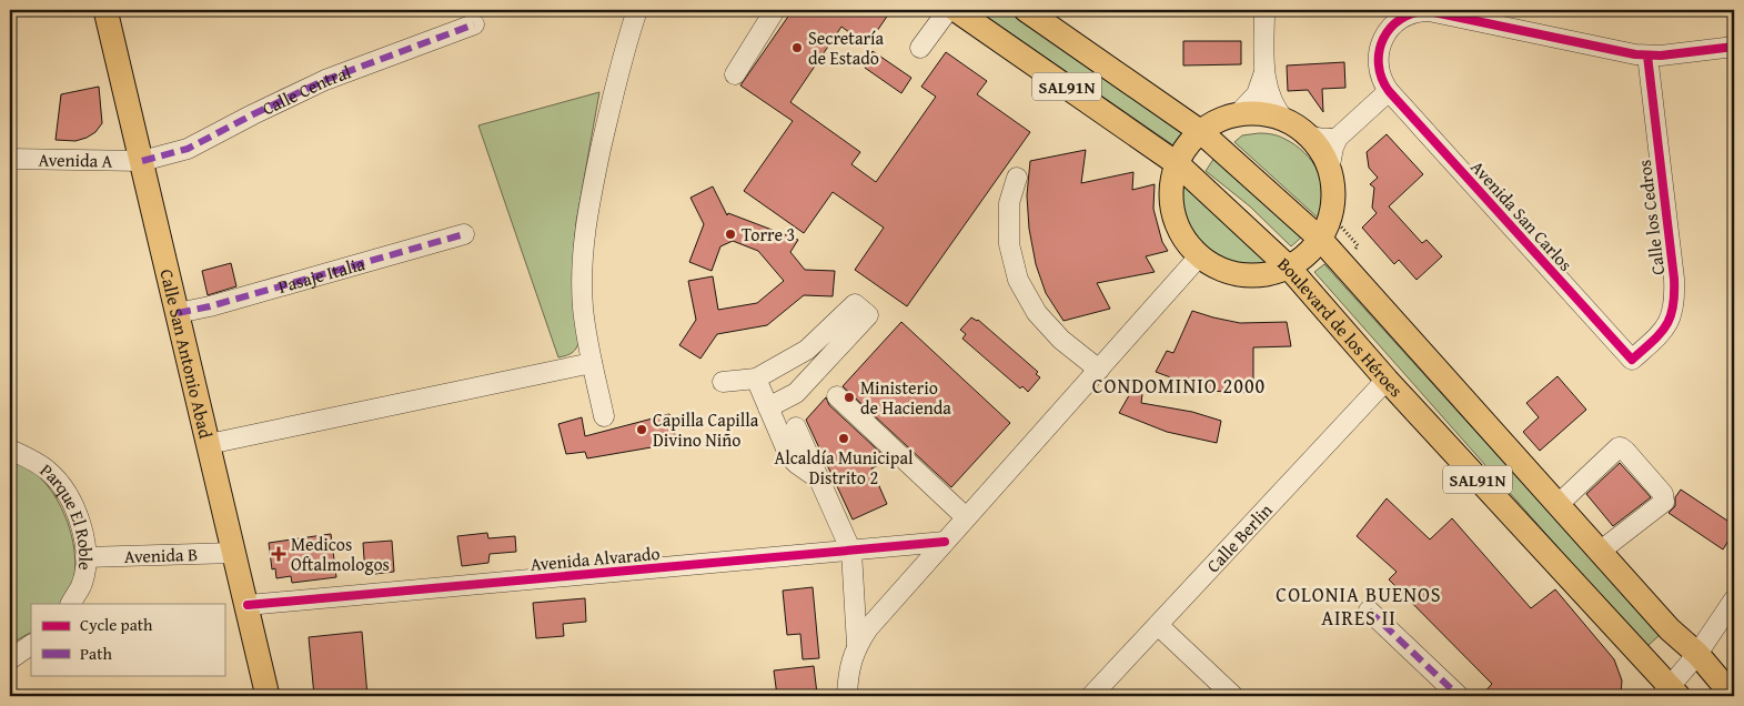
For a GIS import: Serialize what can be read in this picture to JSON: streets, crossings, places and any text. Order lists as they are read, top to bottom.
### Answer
{
  "streets": {
    "main road": ["SAL91N", "Boulevard de los Héroes", "Calle San Antonio Abad"],
    "street": [
      "Calle Central",
      "Avenida A",
      "Avenida San Carlos",
      "Calle los Cedros",
      "Pasaje Italia",
      "Parque El Roble",
      "Calle Berlin",
      "Avenida B",
      "Avenida Alvarado"
    ]
  },
  "crossings": [
    ["Calle Central", "Avenida A"],
    ["Calle Central", "Calle San Antonio Abad"],
    ["Avenida A", "Calle San Antonio Abad"],
    ["Avenida San Carlos", "Calle los Cedros"],
    ["Pasaje Italia", "Calle San Antonio Abad"],
    ["Boulevard de los Héroes", "Calle Berlin"],
    ["Calle San Antonio Abad", "Avenida B"],
    ["Calle San Antonio Abad", "Avenida Alvarado"],
    ["Parque El Roble", "Avenida B"]
  ],
  "districts": ["CONDOMINIO 2000", "COLONIA BUENOS AIRES II"],
  "places": {
    "other": [
      "Secretaría de Estado",
      "Torre 3",
      "Ministerio de Hacienda",
      "Capilla Capilla Divino Niño",
      "Alcaldía Municipal Distrito 2"
    ],
    "health": ["Medicos Oftalmologos"]
  },
  "legend": ["Cycle path", "Path"]
}
